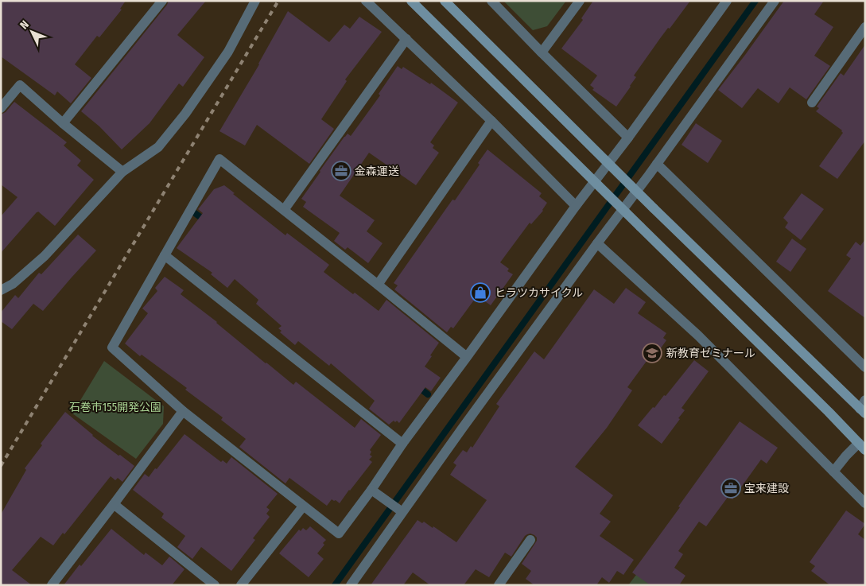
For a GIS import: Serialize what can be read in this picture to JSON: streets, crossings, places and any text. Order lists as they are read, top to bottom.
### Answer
{
  "parks": ["石巻市155開発公園"],
  "places": {
    "office": ["金森運送", "宝来建設"],
    "shop": ["ヒラツカサイクル"],
    "school or university": ["新教育ゼミナール"]
  },
  "north": "top left"
}
